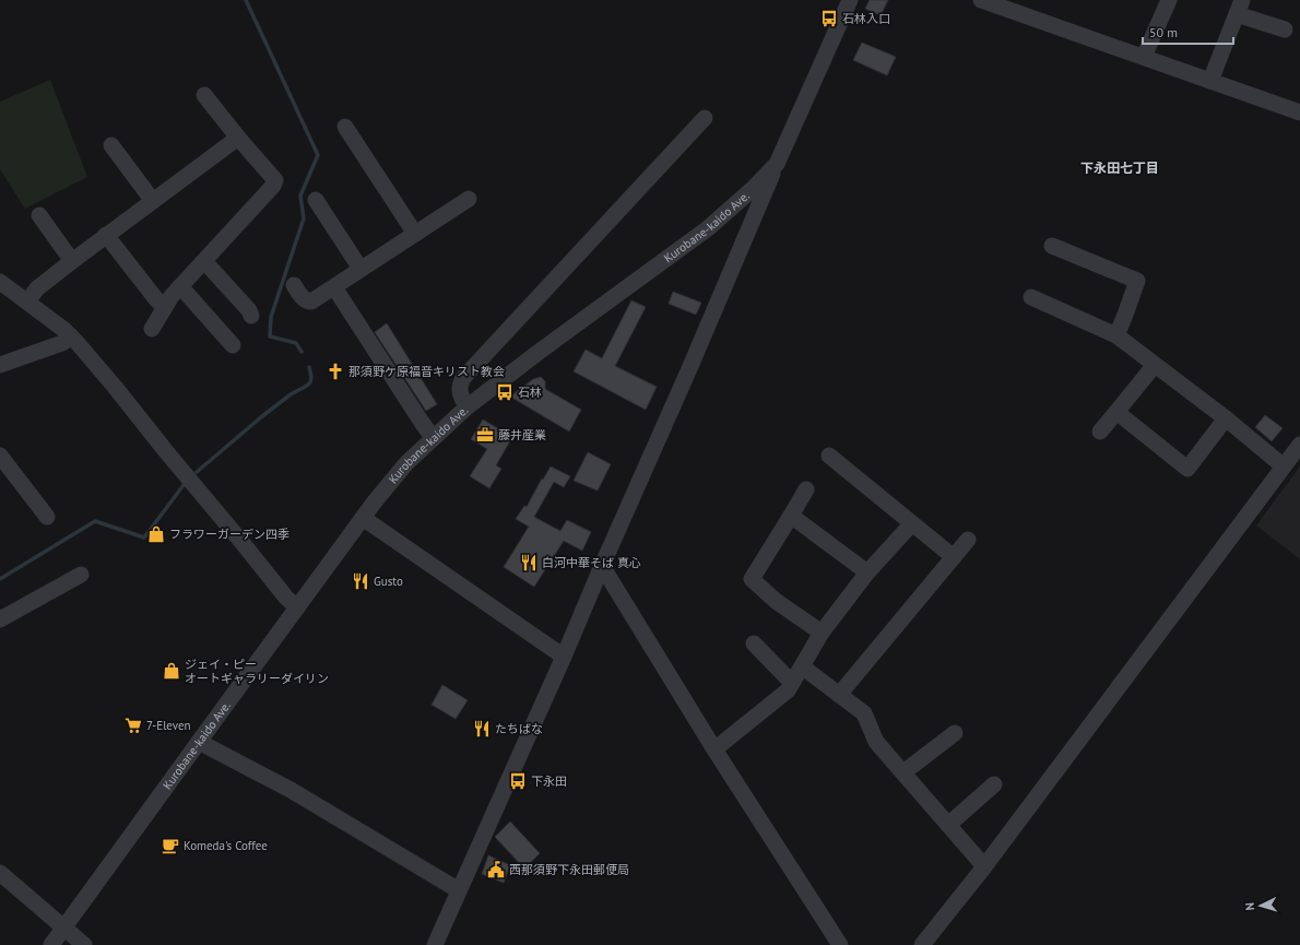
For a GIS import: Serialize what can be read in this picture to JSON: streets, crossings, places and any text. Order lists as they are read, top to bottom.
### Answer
{
  "streets": {
    "street": ["Kurobane-kaido Ave."]
  },
  "districts": ["下永田七丁目"],
  "places": {
    "bus stop": ["石林入口", "石林", "下永田"],
    "church": ["那須野ケ原福音キリスト教会"],
    "office": ["藤井産業"],
    "shop": ["フラワーガーデン四季", "ジェイ・ピー オートギャラリーダイリン"],
    "restaurant": ["白河中華そば 真心", "Gusto", "たちばな"],
    "supermarket": ["7-Eleven"],
    "cafe": ["Komeda's Coffee"],
    "public building": ["西那須野下永田郵便局"]
  },
  "scale_bar": "50 m",
  "north": "left"
}
